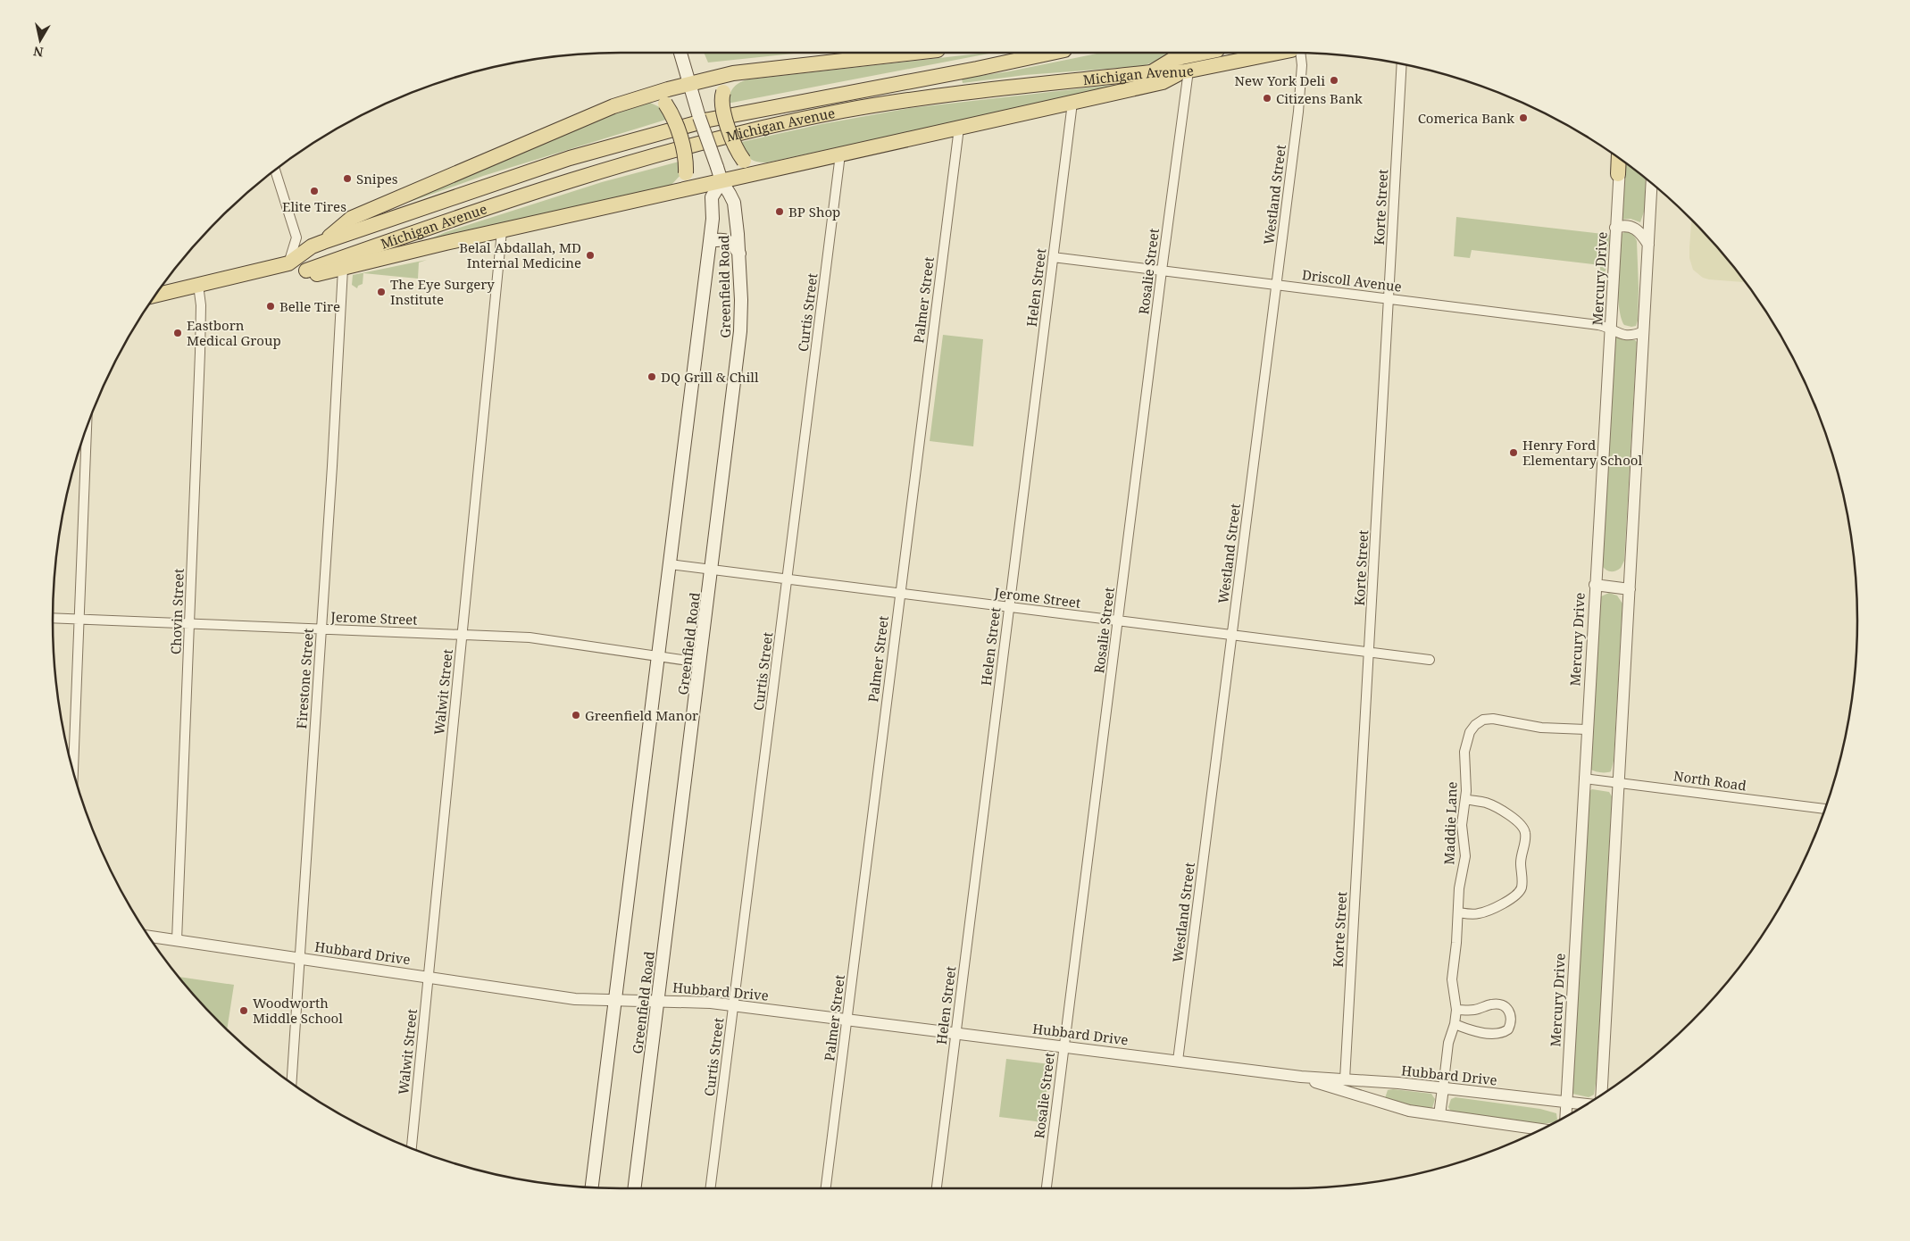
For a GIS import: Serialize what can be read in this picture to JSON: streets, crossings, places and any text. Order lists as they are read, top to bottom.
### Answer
{
  "streets": {
    "main road": ["Michigan Avenue", "Greenfield Road"],
    "street": [
      "Westland Street",
      "Korte Street",
      "Rosalie Street",
      "Mercury Drive",
      "Driscoll Avenue",
      "Helen Street",
      "Palmer Street",
      "Curtis Street",
      "Jerome Street",
      "Chovin Street",
      "Firestone Street",
      "Walwit Street",
      "North Road",
      "Maddie Lane",
      "Hubbard Drive"
    ]
  },
  "crossings": [
    ["Michigan Avenue", "Rosalie Street"],
    ["Michigan Avenue", "Chovin Street"],
    ["Westland Street", "Driscoll Avenue"],
    ["Westland Street", "Jerome Street"],
    ["Westland Street", "Hubbard Drive"],
    ["Korte Street", "Driscoll Avenue"],
    ["Korte Street", "Jerome Street"],
    ["Korte Street", "Hubbard Drive"],
    ["Rosalie Street", "Driscoll Avenue"],
    ["Rosalie Street", "Jerome Street"],
    ["Rosalie Street", "Hubbard Drive"],
    ["Mercury Drive", "Driscoll Avenue"],
    ["Mercury Drive", "North Road"],
    ["Mercury Drive", "Maddie Lane"],
    ["Mercury Drive", "Hubbard Drive"],
    ["Driscoll Avenue", "Helen Street"],
    ["Greenfield Road", "Jerome Street"],
    ["Greenfield Road", "Hubbard Drive"],
    ["Helen Street", "Jerome Street"],
    ["Helen Street", "Hubbard Drive"],
    ["Palmer Street", "Jerome Street"],
    ["Palmer Street", "Hubbard Drive"],
    ["Curtis Street", "Jerome Street"],
    ["Curtis Street", "Hubbard Drive"],
    ["Jerome Street", "Chovin Street"],
    ["Jerome Street", "Firestone Street"],
    ["Jerome Street", "Walwit Street"],
    ["Chovin Street", "Hubbard Drive"],
    ["Firestone Street", "Hubbard Drive"],
    ["Walwit Street", "Hubbard Drive"],
    ["Maddie Lane", "Hubbard Drive"]
  ],
  "places": [
    "New York Deli",
    "Citizens Bank",
    "Comerica Bank",
    "Snipes",
    "Elite Tires",
    "BP Shop",
    "Belal Abdallah, MD Internal Medicine",
    "The Eye Surgery Institute",
    "Belle Tire",
    "Eastborn Medical Group",
    "DQ Grill & Chill",
    "Henry Ford Elementary School",
    "Greenfield Manor",
    "Woodworth Middle School"
  ],
  "north": "bottom"
}
